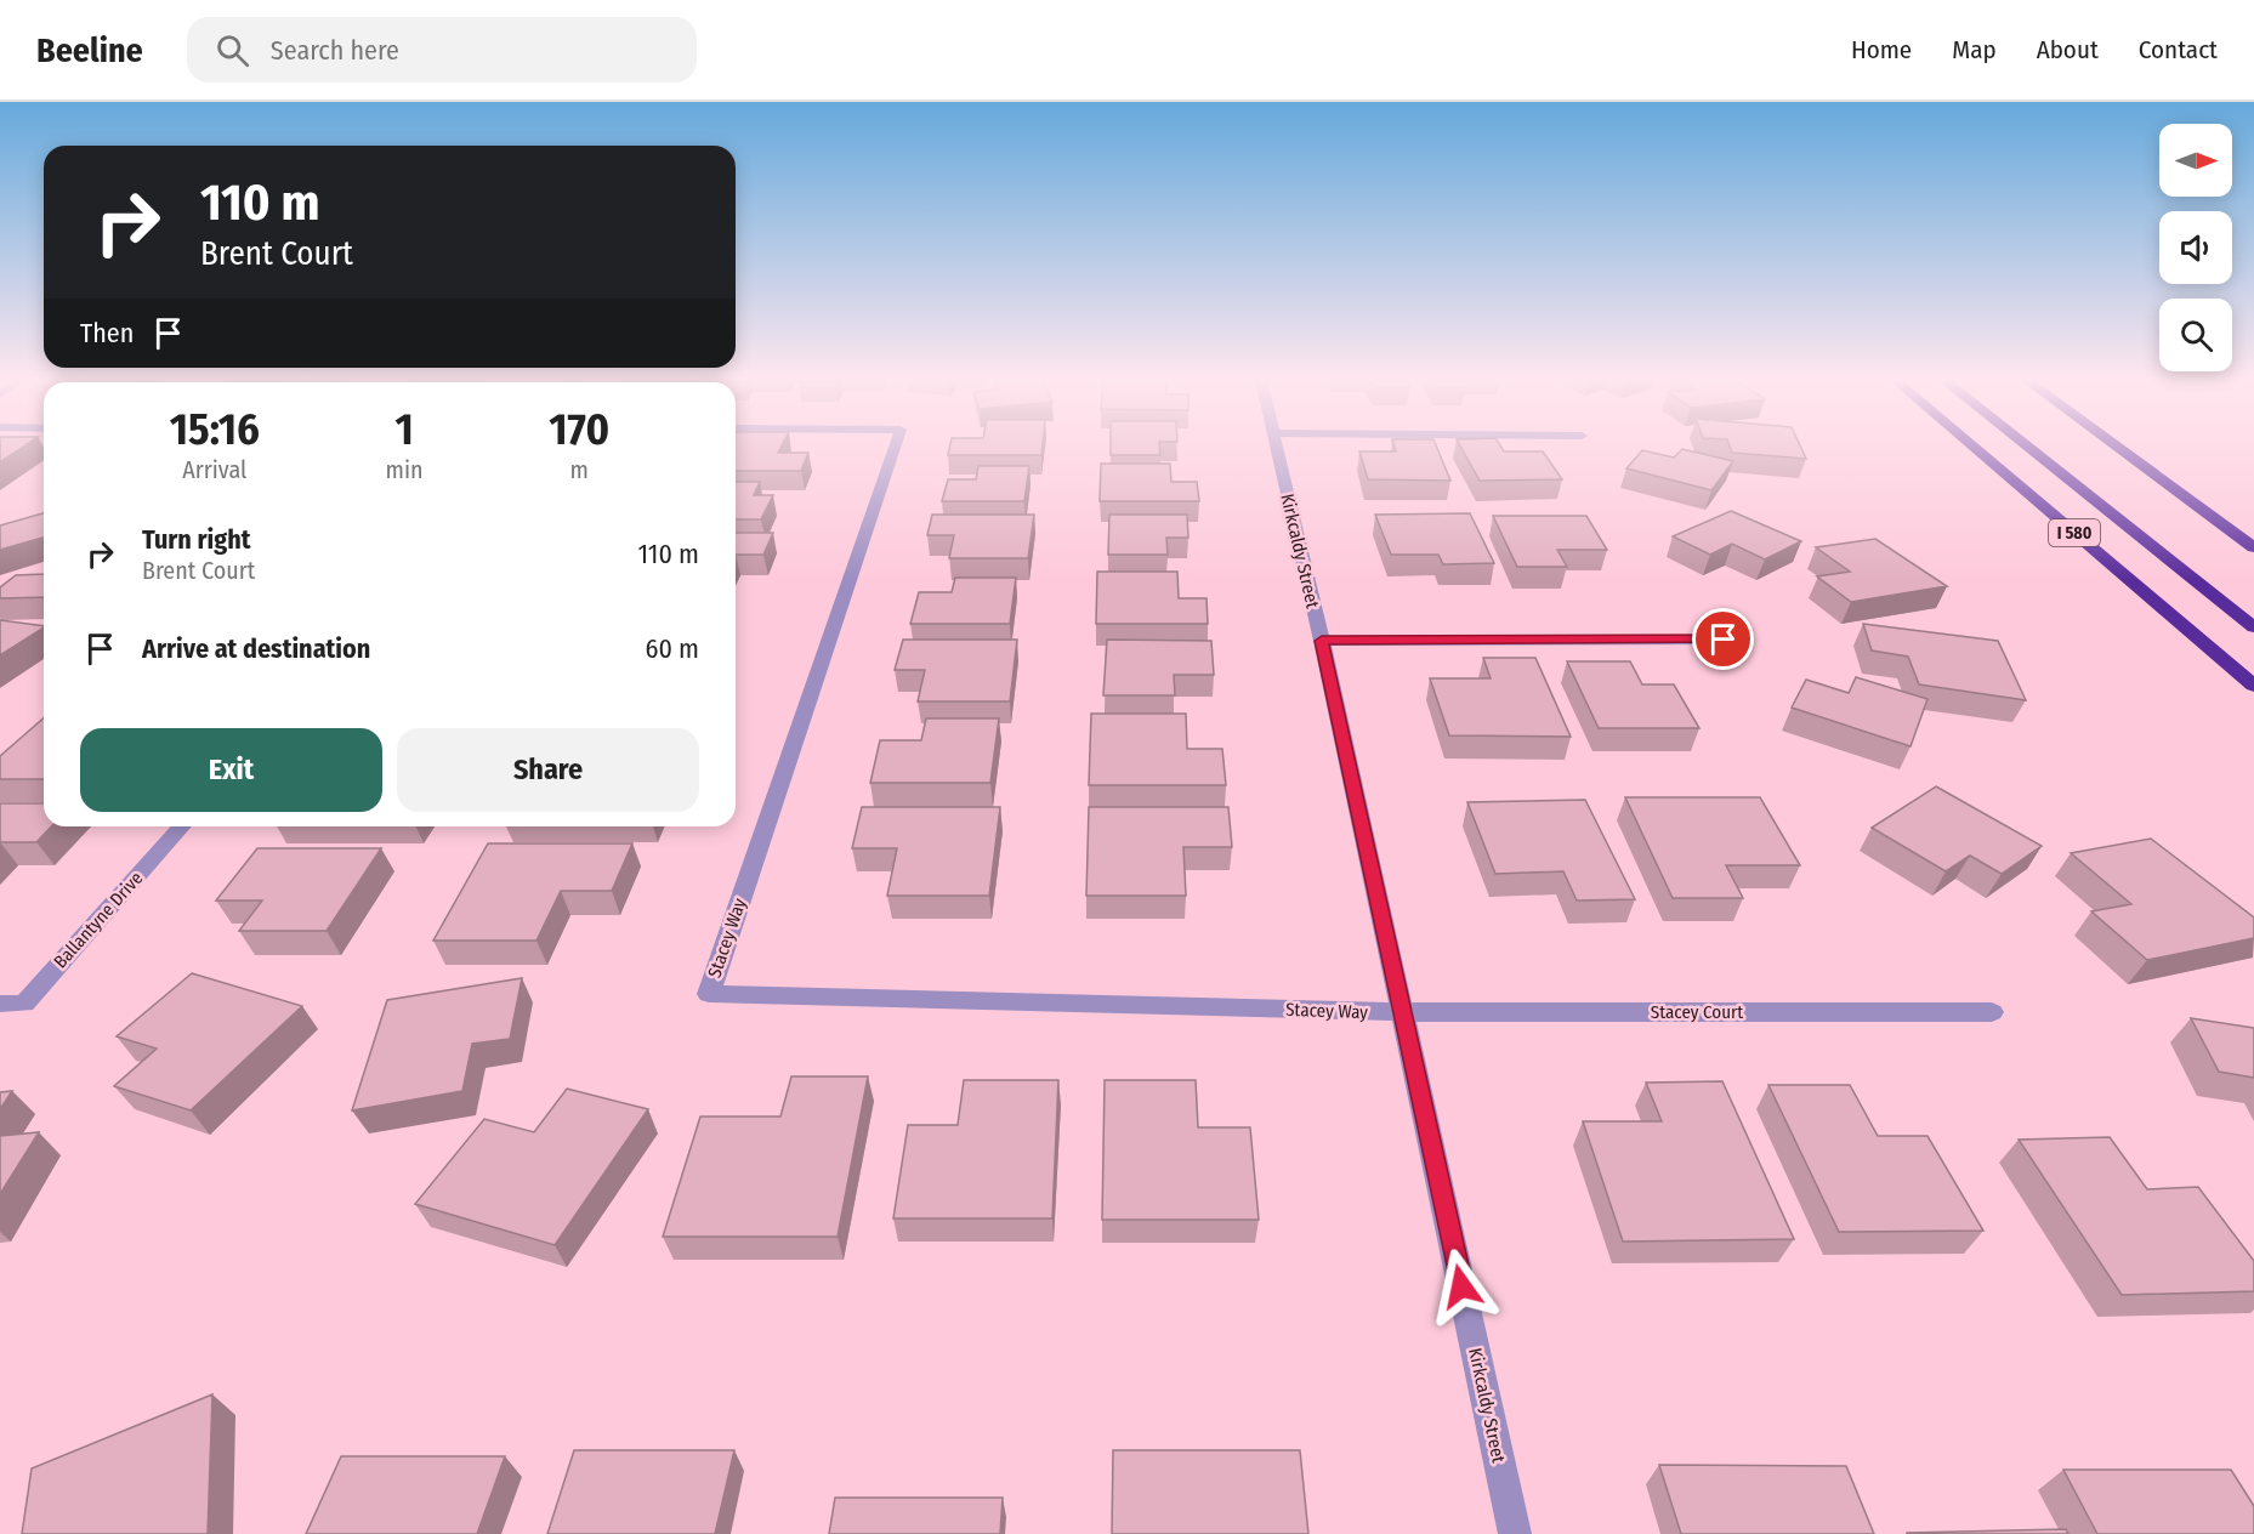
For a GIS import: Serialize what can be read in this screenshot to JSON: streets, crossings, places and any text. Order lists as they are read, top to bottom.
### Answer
{
  "streets": {
    "highway": ["I 580"],
    "street": [
      "Kirkcaldy Street",
      "Ballantyne Drive",
      "Stacey Way",
      "Stacey Court"
    ]
  },
  "crossings": [
    ["Kirkcaldy Street", "Stacey Way"],
    ["Kirkcaldy Street", "Stacey Court"],
    ["Stacey Way", "Stacey Court"]
  ],
  "north": "right",
  "page": {
    "header": "Beeline",
    "search": "Search here",
    "nav": [
      "Home",
      "Map",
      "About",
      "Contact"
    ],
    "turn": ["110 m", "Brent Court"],
    "then": "Then",
    "eta": [
      "15:16",
      "Arrival",
      "1",
      "min",
      "170",
      "m"
    ],
    "list": [
      {
        "name": "Turn right",
        "note": "Brent Court",
        "value": "110 m"
      },
      {
        "name": "Arrive at destination",
        "value": "60 m"
      }
    ],
    "buttons": ["Exit", "Share"]
  }
}
